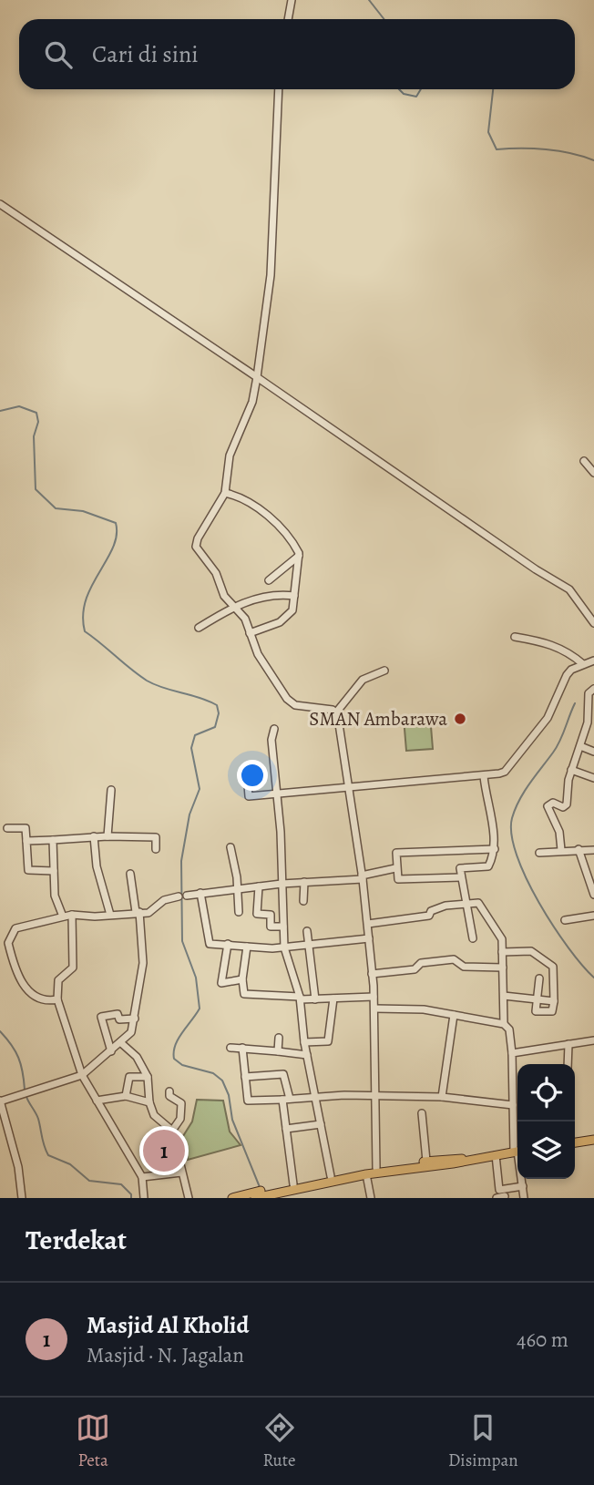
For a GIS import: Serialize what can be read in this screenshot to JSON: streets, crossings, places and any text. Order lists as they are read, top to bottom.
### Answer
{
  "places": ["SMAN Ambarawa"],
  "page": {
    "search": "Cari di sini",
    "pins": "1",
    "heading": "Terdekat",
    "list": [
      {
        "mark": "1",
        "name": "Masjid Al Kholid",
        "note": "Masjid · N. Jagalan",
        "value": "460 m"
      }
    ],
    "nav": ["Peta", "Rute", "Disimpan"]
  }
}
